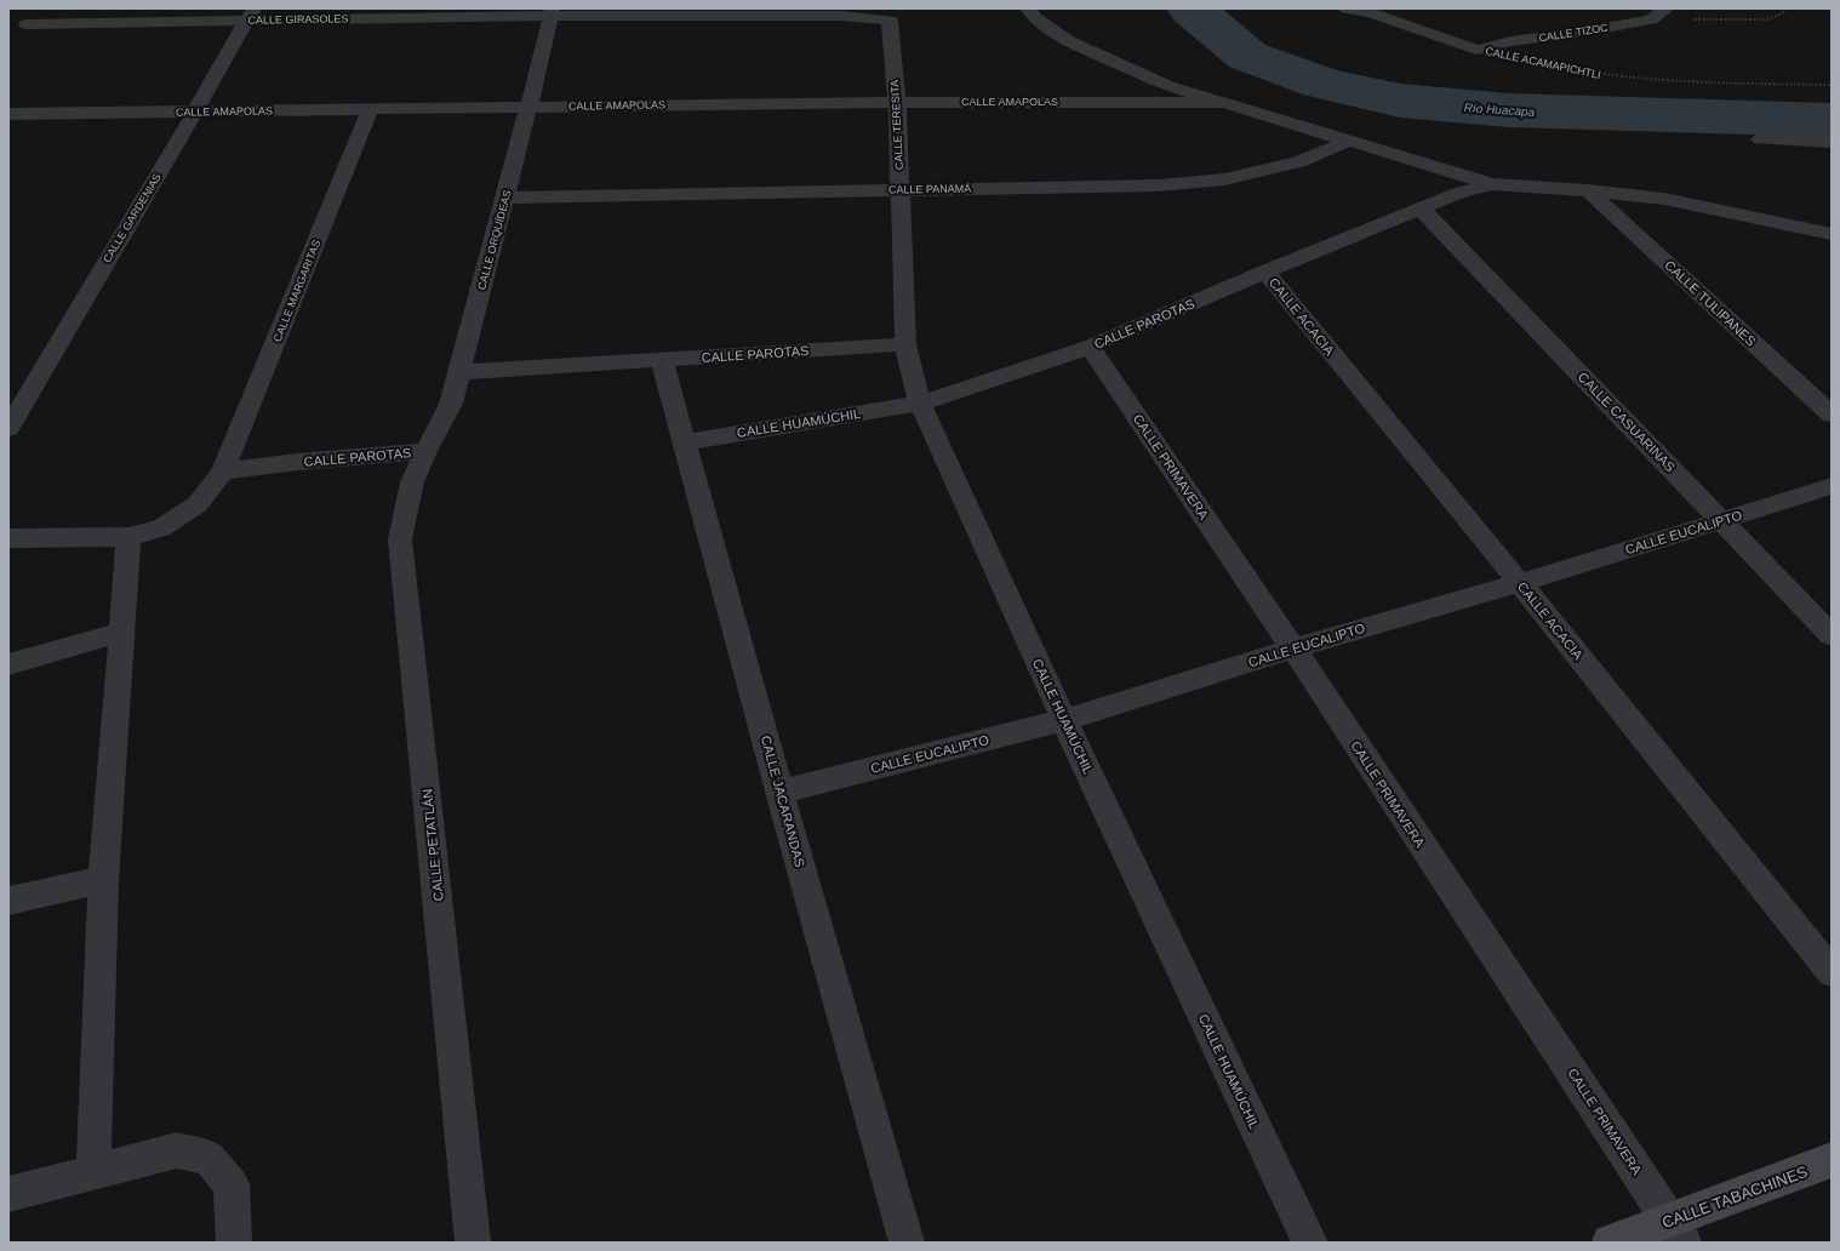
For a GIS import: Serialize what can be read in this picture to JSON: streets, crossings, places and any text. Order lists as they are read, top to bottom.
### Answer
{
  "streets": {
    "street": [
      "CALLE GIRASOLES",
      "CALLE TIZOC",
      "CALLE ACAMAPICHTLI",
      "CALLE AMAPOLAS",
      "CALLE TERESITA",
      "CALLE PANAMÁ",
      "CALLE GARDENIAS",
      "CALLE ORQUÍDEAS",
      "CALLE MARGARITAS",
      "CALLE TULIPANES",
      "CALLE ACACIA",
      "CALLE PAROTAS",
      "CALLE CASUARINAS",
      "CALLE HUAMÚCHIL",
      "CALLE PRIMAVERA",
      "CALLE EUCALIPTO",
      "CALLE JACARANDAS",
      "CALLE PETATLÁN",
      "CALLE TABACHINES"
    ]
  },
  "crossings": [
    ["CALLE GIRASOLES", "CALLE TERESITA"],
    ["CALLE GIRASOLES", "CALLE GARDENIAS"],
    ["CALLE GIRASOLES", "CALLE ORQUÍDEAS"],
    ["CALLE TIZOC", "CALLE ACAMAPICHTLI"],
    ["CALLE AMAPOLAS", "CALLE TERESITA"],
    ["CALLE AMAPOLAS", "CALLE GARDENIAS"],
    ["CALLE AMAPOLAS", "CALLE ORQUÍDEAS"],
    ["CALLE AMAPOLAS", "CALLE MARGARITAS"],
    ["CALLE TERESITA", "CALLE PANAMÁ"],
    ["CALLE TERESITA", "CALLE PAROTAS"],
    ["CALLE PANAMÁ", "CALLE ORQUÍDEAS"],
    ["CALLE ORQUÍDEAS", "CALLE PAROTAS"],
    ["CALLE MARGARITAS", "CALLE PAROTAS"],
    ["CALLE ACACIA", "CALLE PAROTAS"],
    ["CALLE ACACIA", "CALLE EUCALIPTO"],
    ["CALLE PAROTAS", "CALLE CASUARINAS"],
    ["CALLE PAROTAS", "CALLE HUAMÚCHIL"],
    ["CALLE PAROTAS", "CALLE PRIMAVERA"],
    ["CALLE PAROTAS", "CALLE JACARANDAS"],
    ["CALLE PAROTAS", "CALLE PETATLÁN"],
    ["CALLE CASUARINAS", "CALLE EUCALIPTO"],
    ["CALLE HUAMÚCHIL", "CALLE EUCALIPTO"],
    ["CALLE HUAMÚCHIL", "CALLE JACARANDAS"],
    ["CALLE PRIMAVERA", "CALLE EUCALIPTO"],
    ["CALLE PRIMAVERA", "CALLE TABACHINES"],
    ["CALLE EUCALIPTO", "CALLE JACARANDAS"]
  ],
  "water": ["Río Huacapa"]
}
